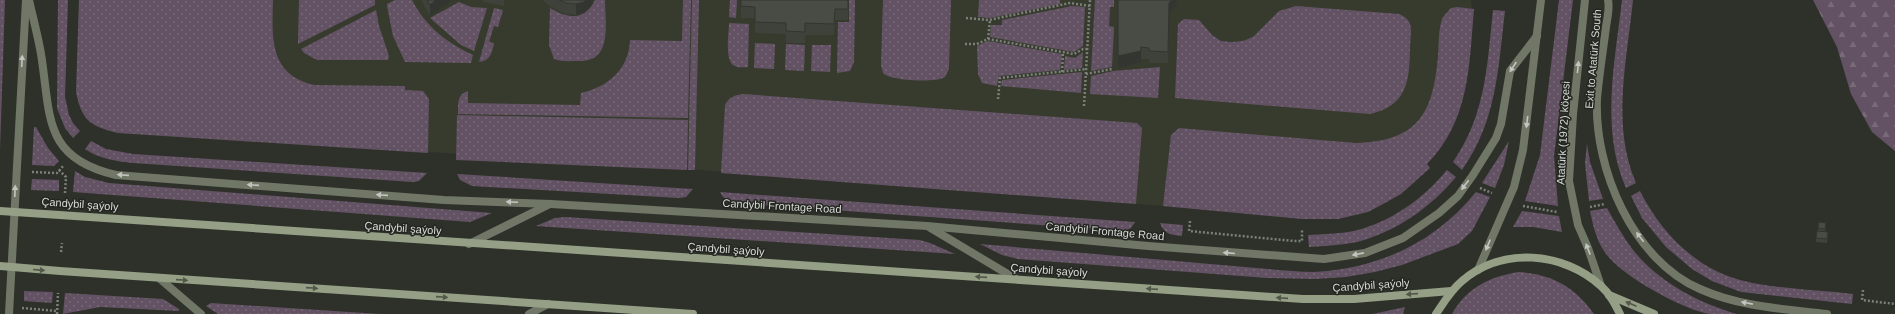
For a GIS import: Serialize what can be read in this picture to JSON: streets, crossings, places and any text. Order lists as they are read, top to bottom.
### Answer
{
  "streets": {
    "main road": ["Çandybil şaýoly"],
    "street": ["Exit to Atatürk South", "Atatürk (1972) köçesi", "Candybil Frontage Road"]
  },
  "one_way": ["Exit to Atatürk South", "Çandybil şaýoly", "Candybil Frontage Road"]
}
